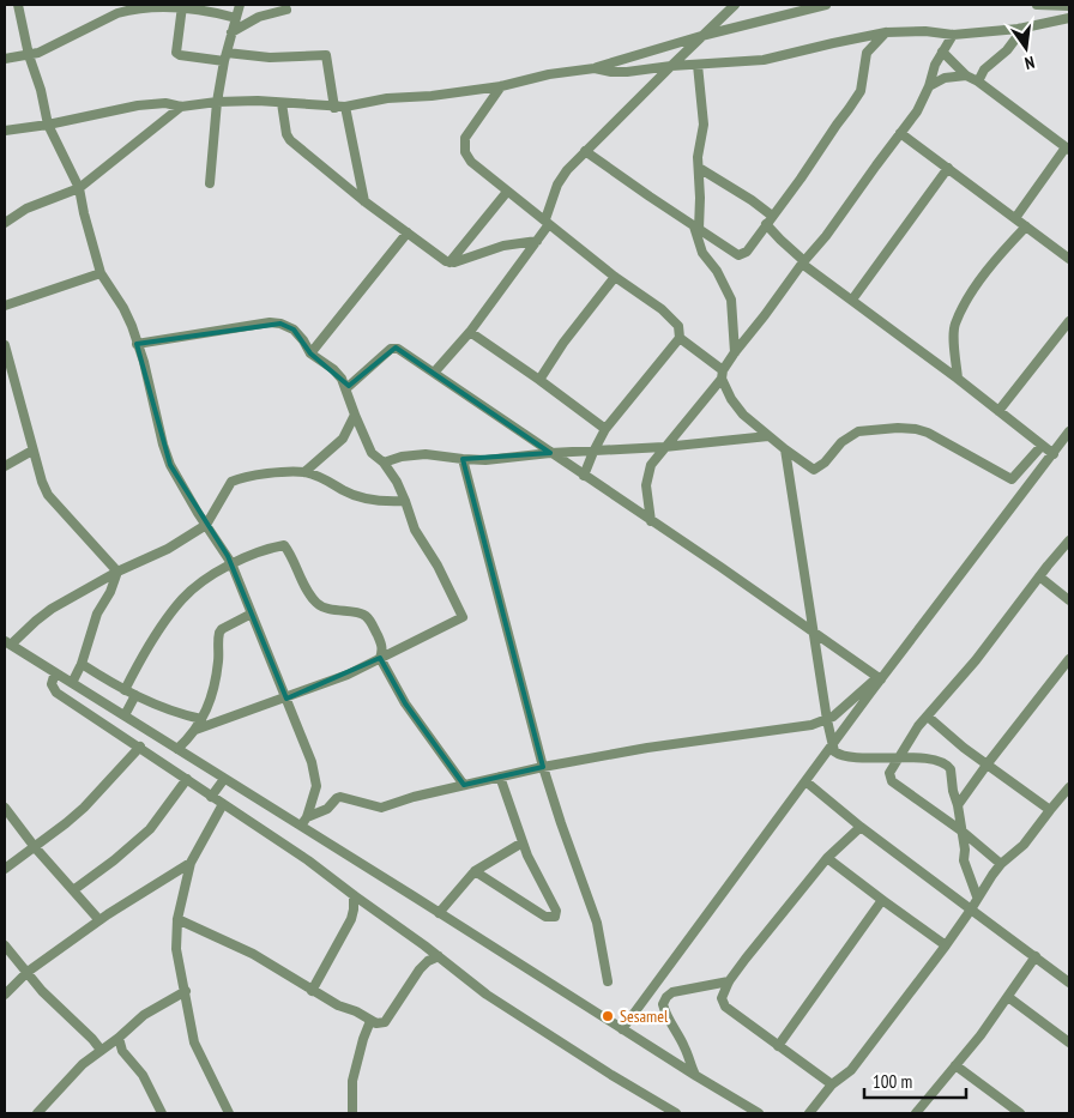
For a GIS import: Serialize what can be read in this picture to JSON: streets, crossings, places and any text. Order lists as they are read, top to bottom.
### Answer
{
  "places": ["Sesamel"],
  "scale_bar": "100 m",
  "north": "bottom"
}
